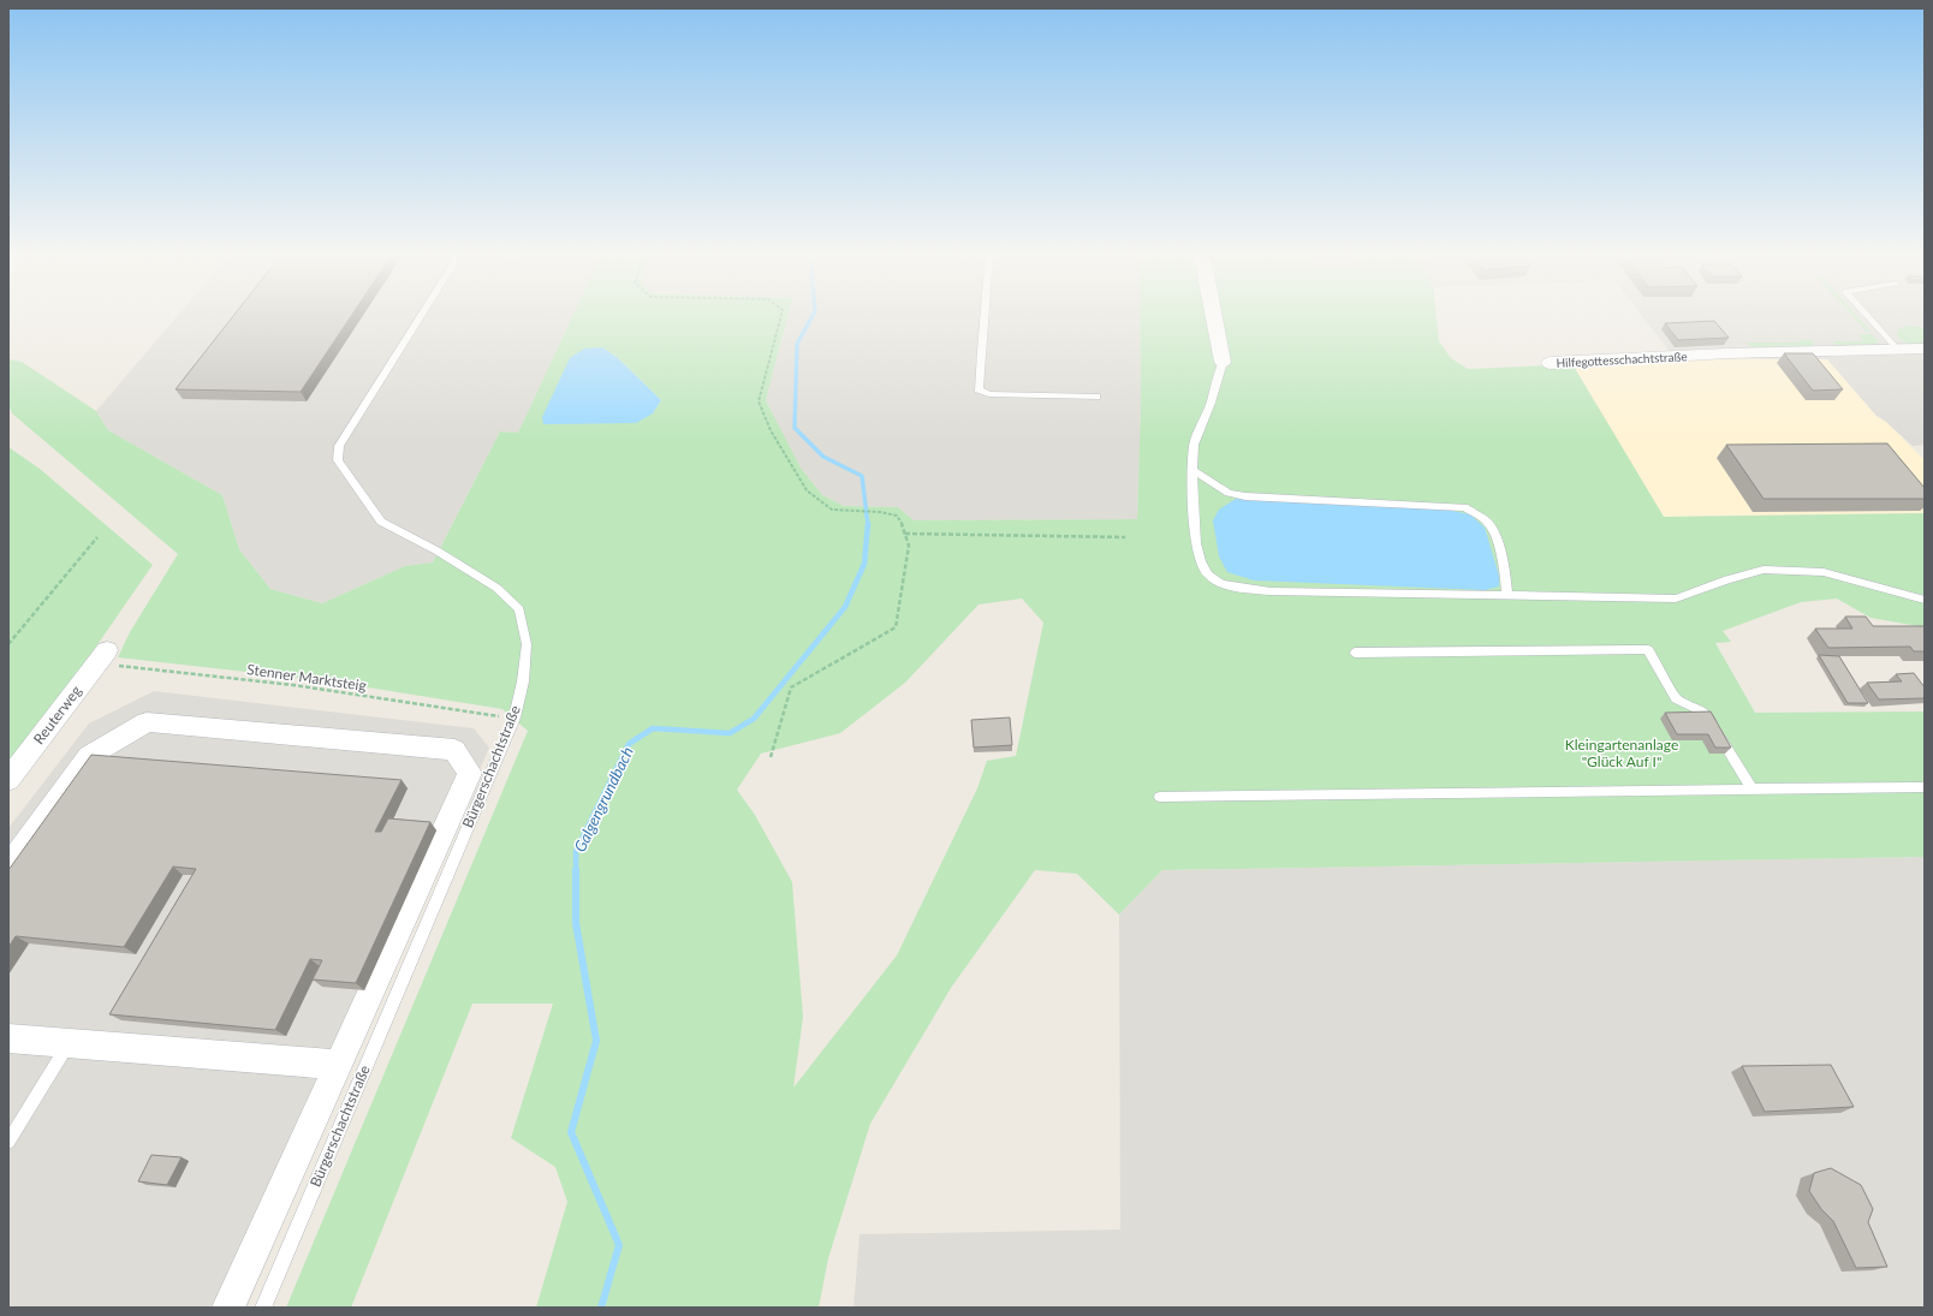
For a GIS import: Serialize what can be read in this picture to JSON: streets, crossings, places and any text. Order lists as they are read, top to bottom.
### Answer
{
  "streets": {
    "street": ["Hilfegottesschachtstraße", "Reuterweg", "Bürgerschachtstraße"],
    "path": ["Stenner Marktsteig"]
  },
  "crossings": [
    ["Stenner Marktsteig", "Reuterweg"],
    ["Stenner Marktsteig", "Bürgerschachtstraße"]
  ],
  "water": ["Galgengrundbach"],
  "parks": ["Kleingartenanlage \"Glück Auf I\""]
}
